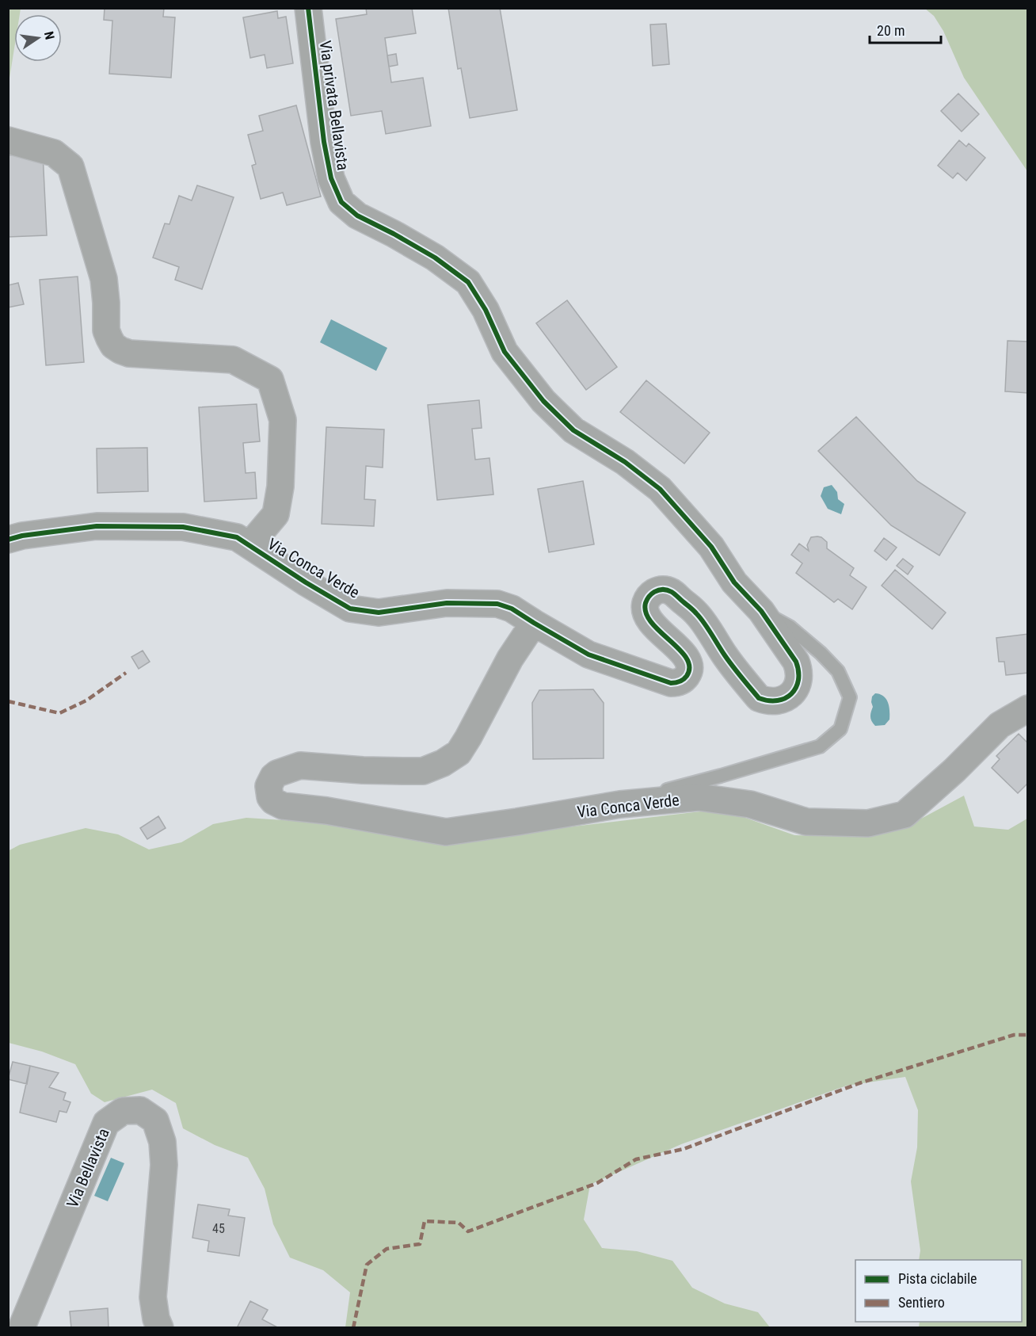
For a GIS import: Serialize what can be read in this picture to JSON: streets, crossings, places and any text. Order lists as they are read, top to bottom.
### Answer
{
  "streets": {
    "street": ["Via privata Bellavista", "Via Conca Verde", "Via Bellavista"]
  },
  "crossings": [
    ["Via privata Bellavista", "Via Conca Verde"]
  ],
  "house_numbers": ["45"],
  "legend": ["Pista ciclabile", "Sentiero"],
  "scale_bar": "20 m",
  "north": "right"
}
